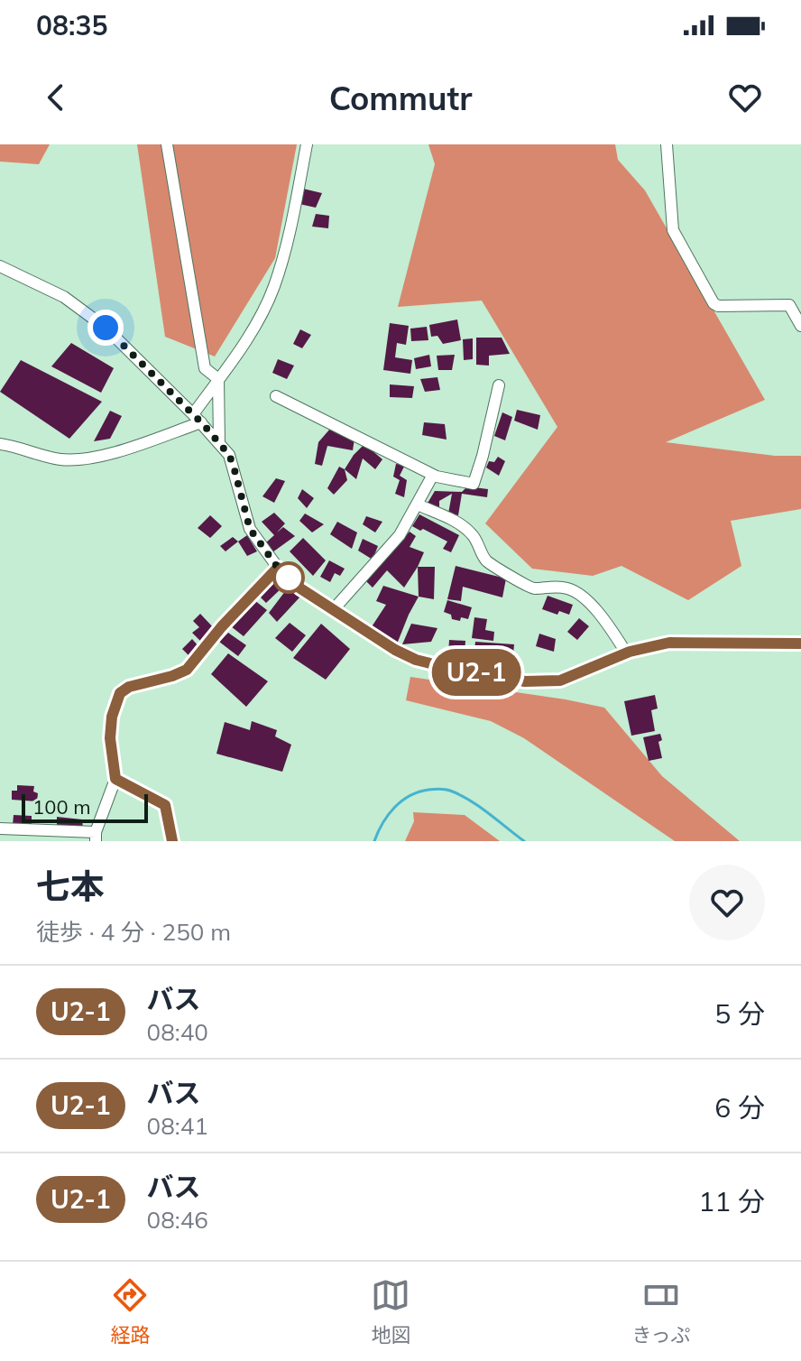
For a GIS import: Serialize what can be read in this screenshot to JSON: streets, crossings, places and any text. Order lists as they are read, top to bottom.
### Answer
{
  "lines": ["bus line U2-1"],
  "scale_bar": "100 m",
  "page": {
    "status": "08:35",
    "header": "Commutr",
    "on_map": "U2-1",
    "scale": "100 m",
    "heading": ["七本", "徒歩 · 4 分 · 250 m"],
    "list": [
      {
        "mark": "U2-1",
        "name": "バス",
        "note": "08:40",
        "value": "5 分"
      },
      {
        "mark": "U2-1",
        "name": "バス",
        "note": "08:41",
        "value": "6 分"
      },
      {
        "mark": "U2-1",
        "name": "バス",
        "note": "08:46",
        "value": "11 分"
      }
    ],
    "tabs": ["経路", "地図", "きっぷ"]
  }
}
